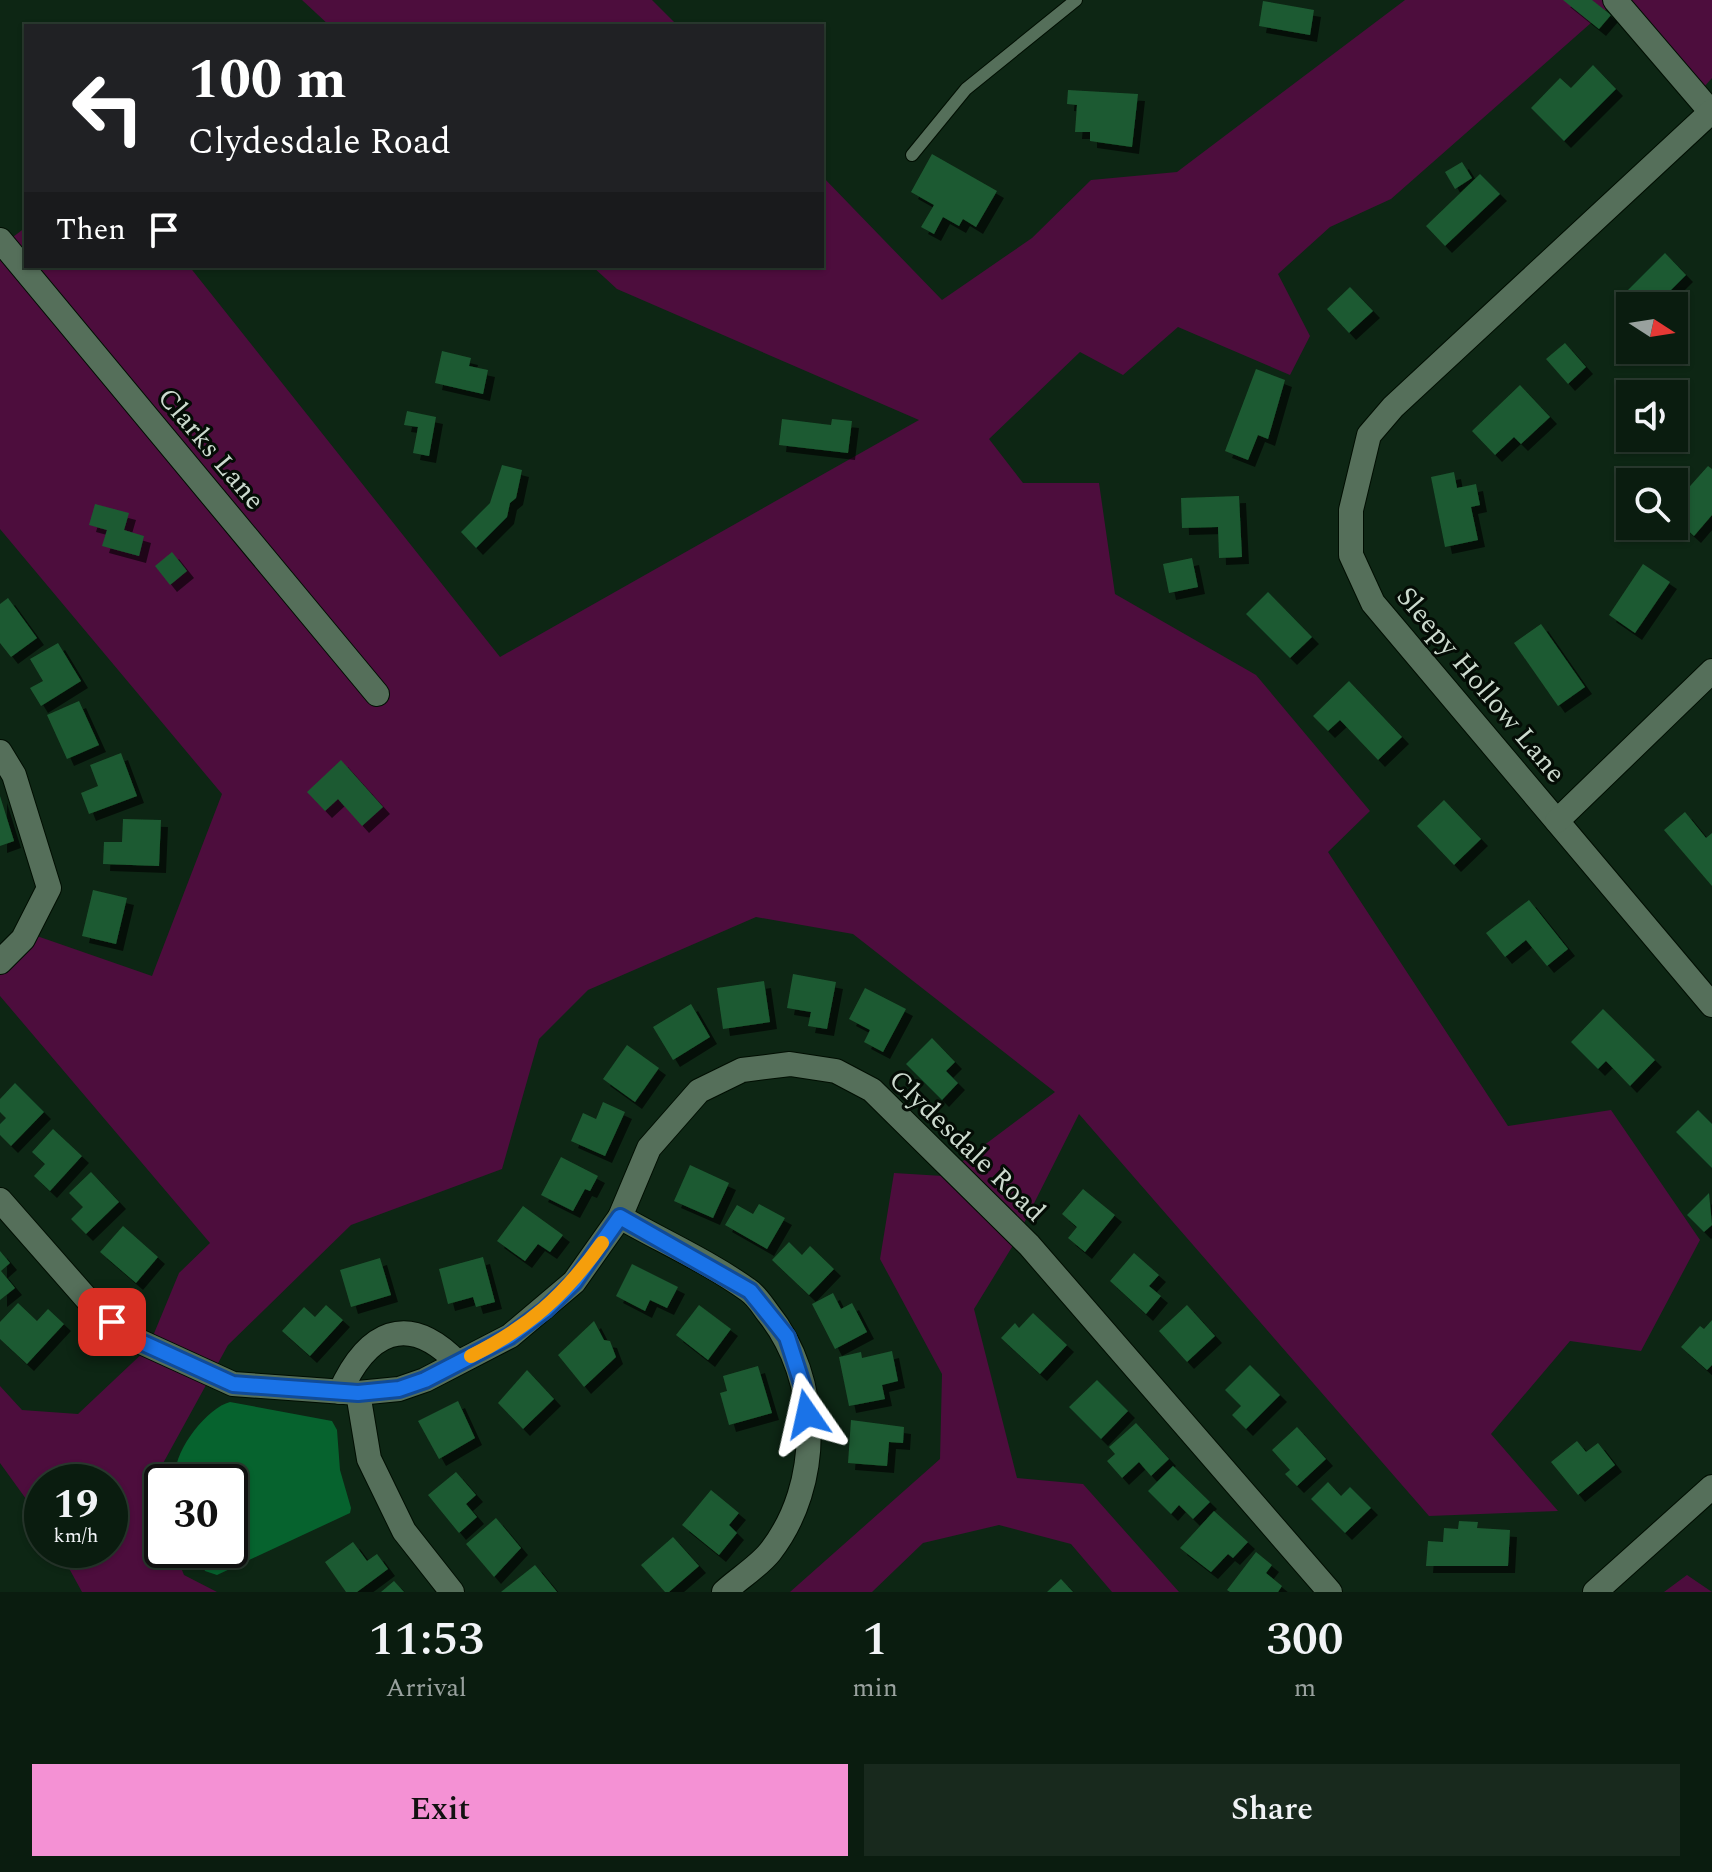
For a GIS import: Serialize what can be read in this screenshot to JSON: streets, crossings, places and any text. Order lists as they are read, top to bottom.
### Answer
{
  "streets": {
    "street": ["Clarks Lane", "Sleepy Hollow Lane", "Clydesdale Road"]
  },
  "north": "right",
  "page": {
    "turn": ["100 m", "Clydesdale Road"],
    "then": "Then",
    "speed": "19 km/h",
    "limit": "30",
    "eta": [
      "11:53",
      "Arrival",
      "1",
      "min",
      "300",
      "m"
    ],
    "buttons": ["Exit", "Share"]
  }
}
